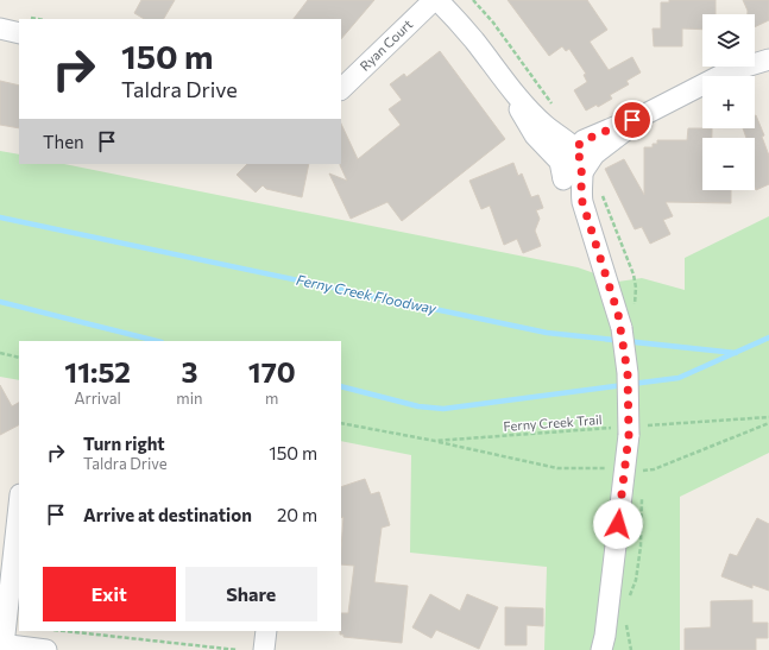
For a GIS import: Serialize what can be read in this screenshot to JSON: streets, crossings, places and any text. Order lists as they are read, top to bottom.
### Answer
{
  "streets": {
    "street": ["Ryan Court"],
    "path": ["Ferny Creek Trail"]
  },
  "water": ["Ferny Creek Floodway"],
  "page": {
    "map_buttons": ["+", "−"],
    "turn": ["150 m", "Taldra Drive"],
    "then": "Then",
    "eta": [
      "11:52",
      "Arrival",
      "3",
      "min",
      "170",
      "m"
    ],
    "list": [
      {
        "name": "Turn right",
        "note": "Taldra Drive",
        "value": "150 m"
      },
      {
        "name": "Arrive at destination",
        "value": "20 m"
      }
    ],
    "buttons": ["Exit", "Share"]
  }
}
